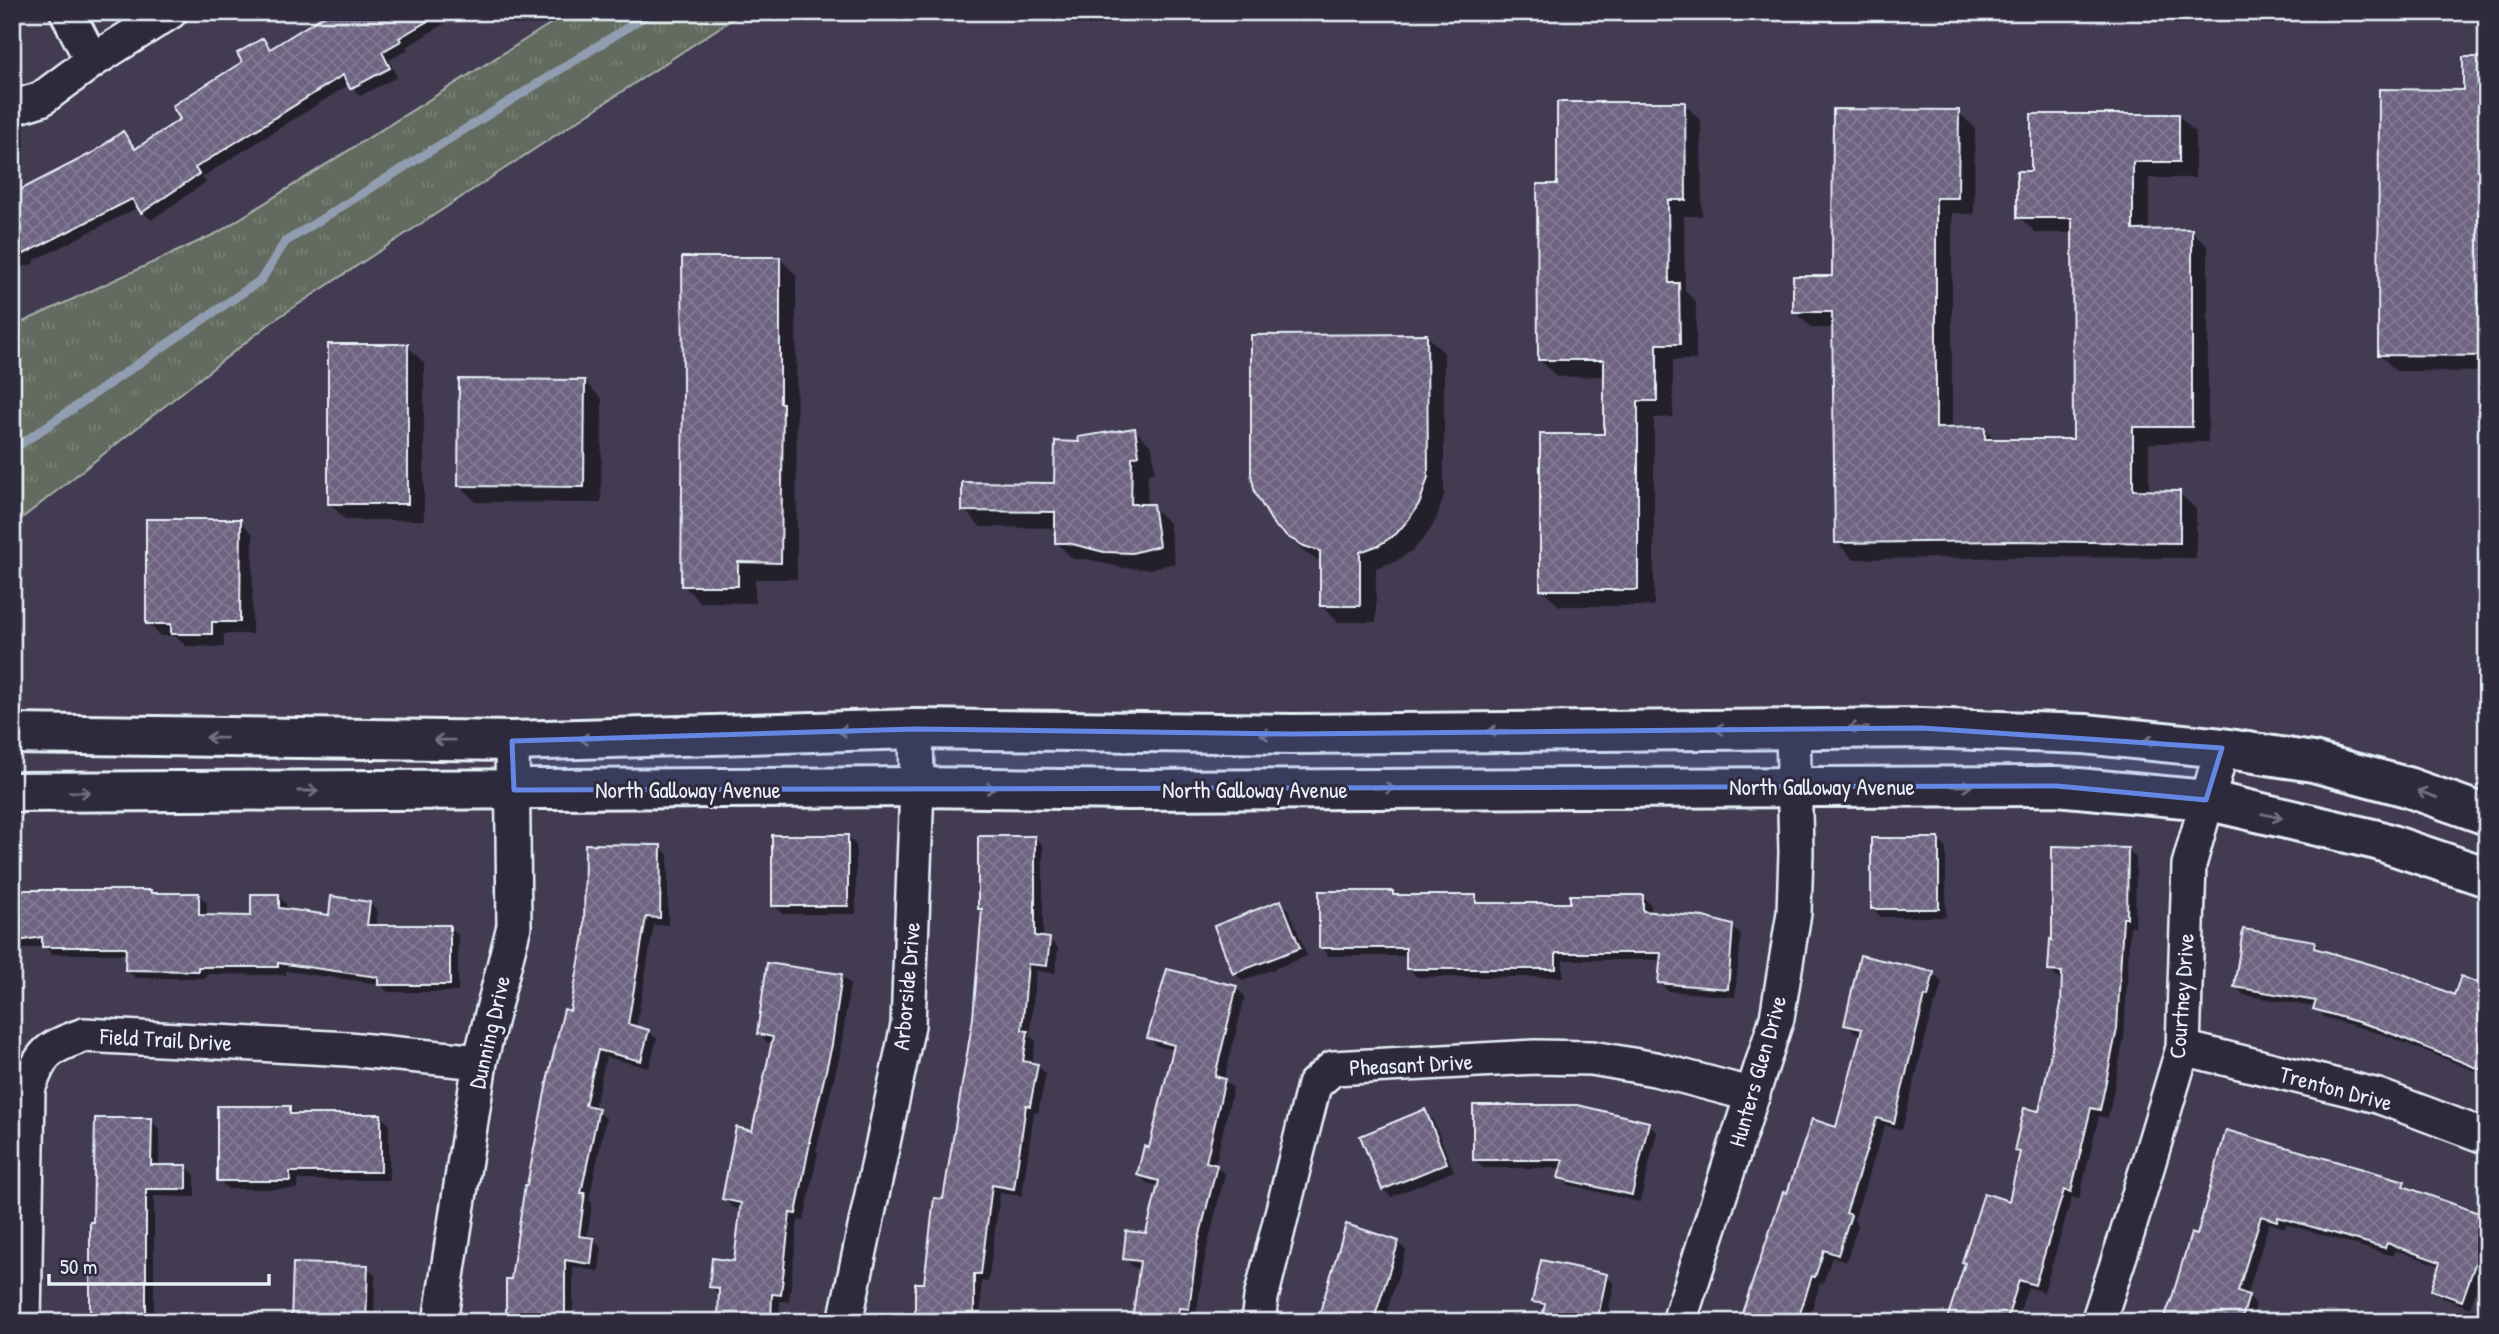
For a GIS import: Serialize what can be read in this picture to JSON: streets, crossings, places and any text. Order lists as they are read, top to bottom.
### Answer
{
  "streets": {
    "main road": ["North Galloway Avenue"],
    "street": [
      "Arborside Drive",
      "Courtney Drive",
      "Dunning Drive",
      "Field Trail Drive",
      "Pheasant Drive",
      "Hunters Glen Drive",
      "Trenton Drive"
    ]
  },
  "crossings": [
    ["North Galloway Avenue", "Arborside Drive"],
    ["North Galloway Avenue", "Courtney Drive"],
    ["North Galloway Avenue", "Dunning Drive"],
    ["North Galloway Avenue", "Hunters Glen Drive"],
    ["Courtney Drive", "Trenton Drive"],
    ["Dunning Drive", "Field Trail Drive"],
    ["Pheasant Drive", "Hunters Glen Drive"]
  ],
  "scale_bar": "50 m"
}
